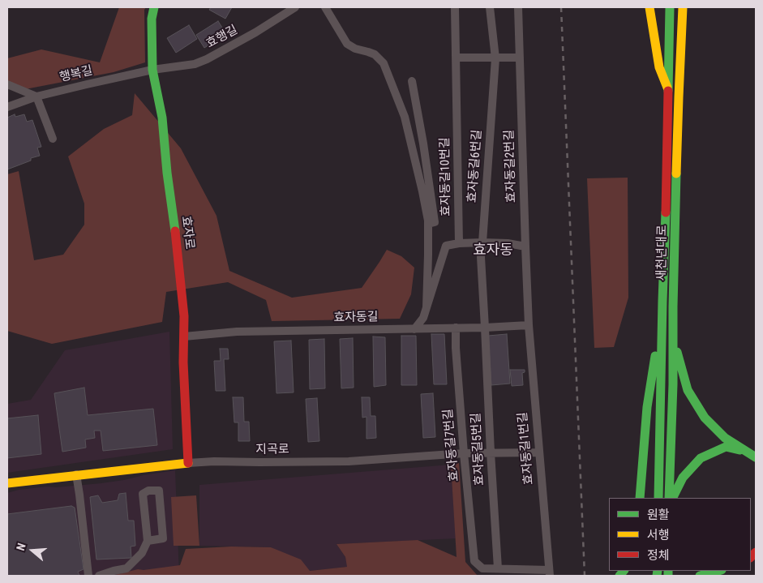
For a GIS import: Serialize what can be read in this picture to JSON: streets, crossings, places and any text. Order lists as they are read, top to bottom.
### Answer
{
  "streets": {
    "main road": ["효자로", "새천년대로", "지곡로"],
    "street": [
      "효행길",
      "행복길",
      "효자동길6번길",
      "효자동길2번길",
      "효자동길10번길",
      "효자동길",
      "효자동길7번길",
      "효자동길1번길",
      "효자동길5번길"
    ]
  },
  "crossings": [
    ["효행길", "행복길"],
    ["효행길", "효자로"],
    ["행복길", "효자로"],
    ["효자동길6번길", "효자동길"],
    ["효자동길6번길", "효자동길5번길"],
    ["효자동길2번길", "효자동길"],
    ["효자동길2번길", "효자동길1번길"],
    ["효자로", "효자동길"],
    ["효자로", "지곡로"],
    ["효자동길", "효자동길7번길"],
    ["효자동길", "효자동길1번길"],
    ["효자동길", "효자동길5번길"],
    ["효자동길7번길", "효자동길5번길"],
    ["효자동길7번길", "지곡로"],
    ["효자동길1번길", "지곡로"],
    ["효자동길5번길", "지곡로"]
  ],
  "districts": ["효자동"],
  "legend": ["원활", "서행", "정체"],
  "north": "left"
}
